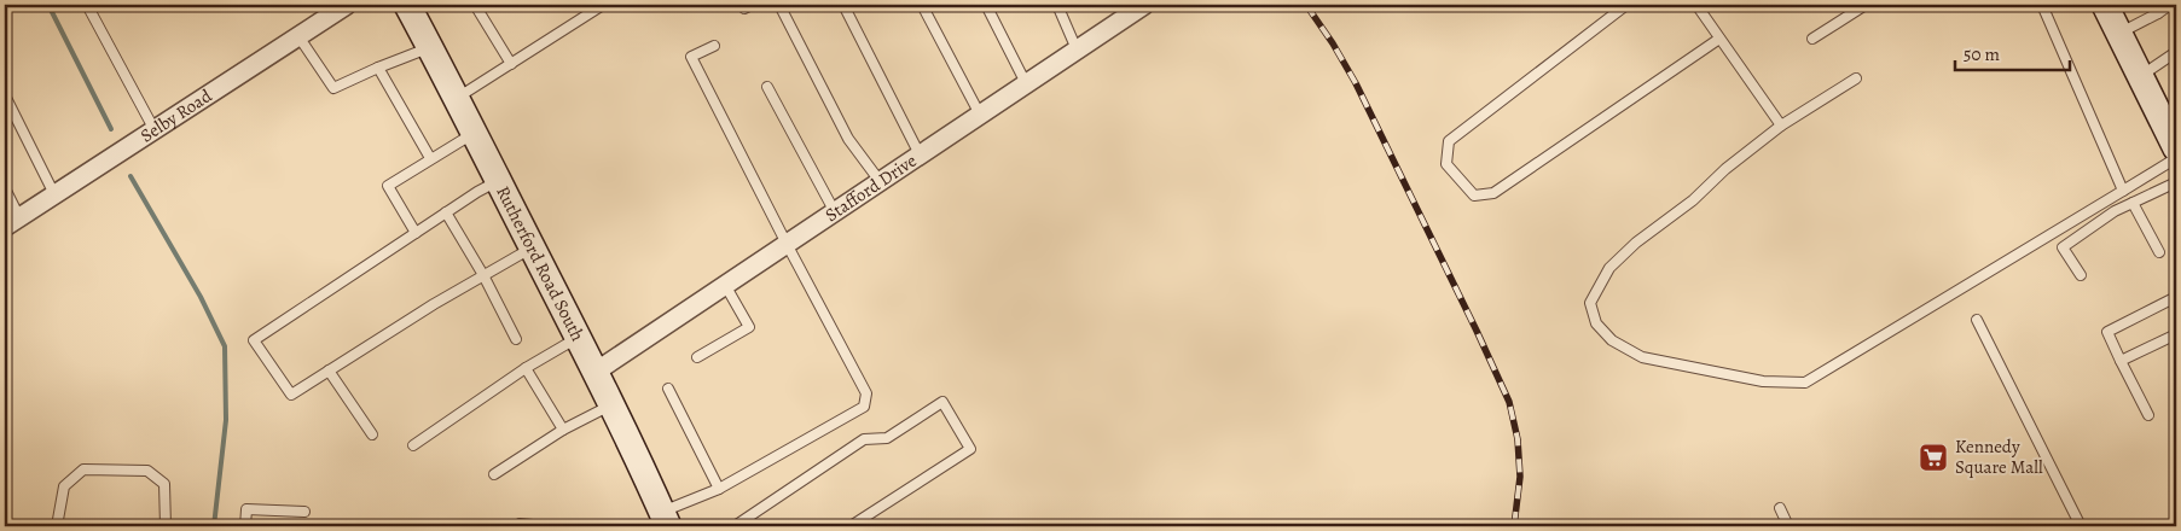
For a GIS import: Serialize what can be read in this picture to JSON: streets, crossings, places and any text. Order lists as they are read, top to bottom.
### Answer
{
  "streets": {
    "street": ["Selby Road", "Stafford Drive", "Rutherford Road South"]
  },
  "crossings": [
    ["Stafford Drive", "Rutherford Road South"]
  ],
  "places": {
    "supermarket": ["Kennedy Square Mall"]
  },
  "scale_bar": "50 m"
}
